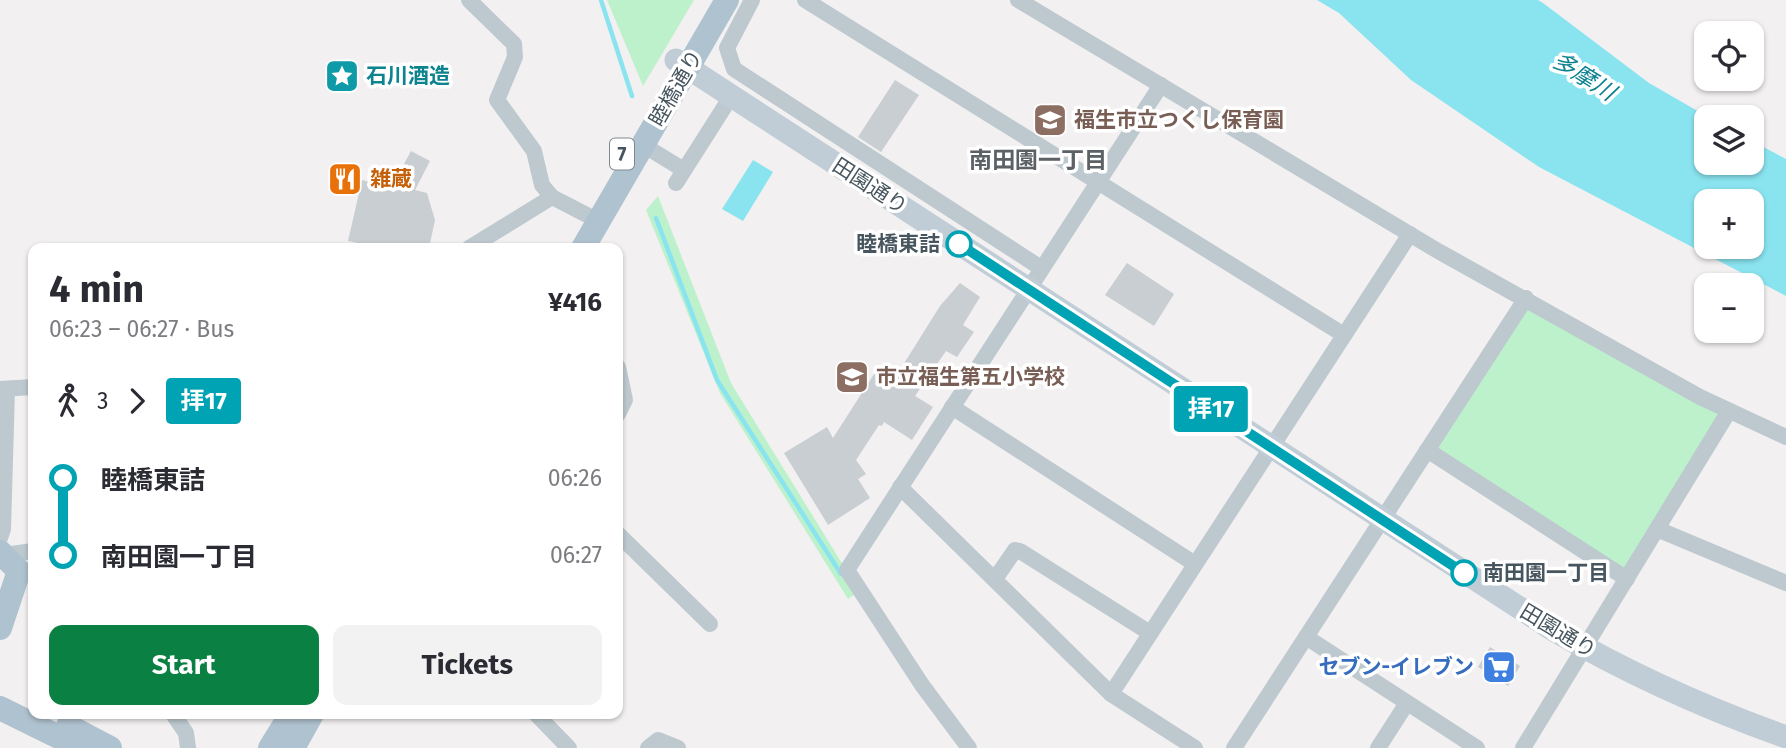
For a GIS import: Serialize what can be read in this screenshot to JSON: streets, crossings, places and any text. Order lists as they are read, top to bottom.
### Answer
{
  "streets": {
    "main road": ["睦橋通り", "7"],
    "street": ["田園通り"]
  },
  "crossings": [
    ["睦橋通り", "田園通り"]
  ],
  "districts": ["南田園一丁目"],
  "water": ["多摩川"],
  "places": {
    "place": ["石川酒造"],
    "school or university": ["福生市立つくし保育園", "市立福生第五小学校"],
    "restaurant": ["雑蔵"],
    "other": ["睦橋東詰", "南田園一丁目"],
    "supermarket": ["セブン-イレブン"]
  },
  "lines": ["bus line 拝17"],
  "page": {
    "on_map": "拝17",
    "map_buttons": ["+", "−"],
    "heading": ["4 min", "06:23 – 06:27 · Bus", "¥416"],
    "legs": ["3", "拝17"],
    "list": [
      {
        "name": "睦橋東詰",
        "value": "06:26"
      },
      {
        "name": "南田園一丁目",
        "value": "06:27"
      }
    ],
    "buttons": ["Start", "Tickets"]
  }
}
